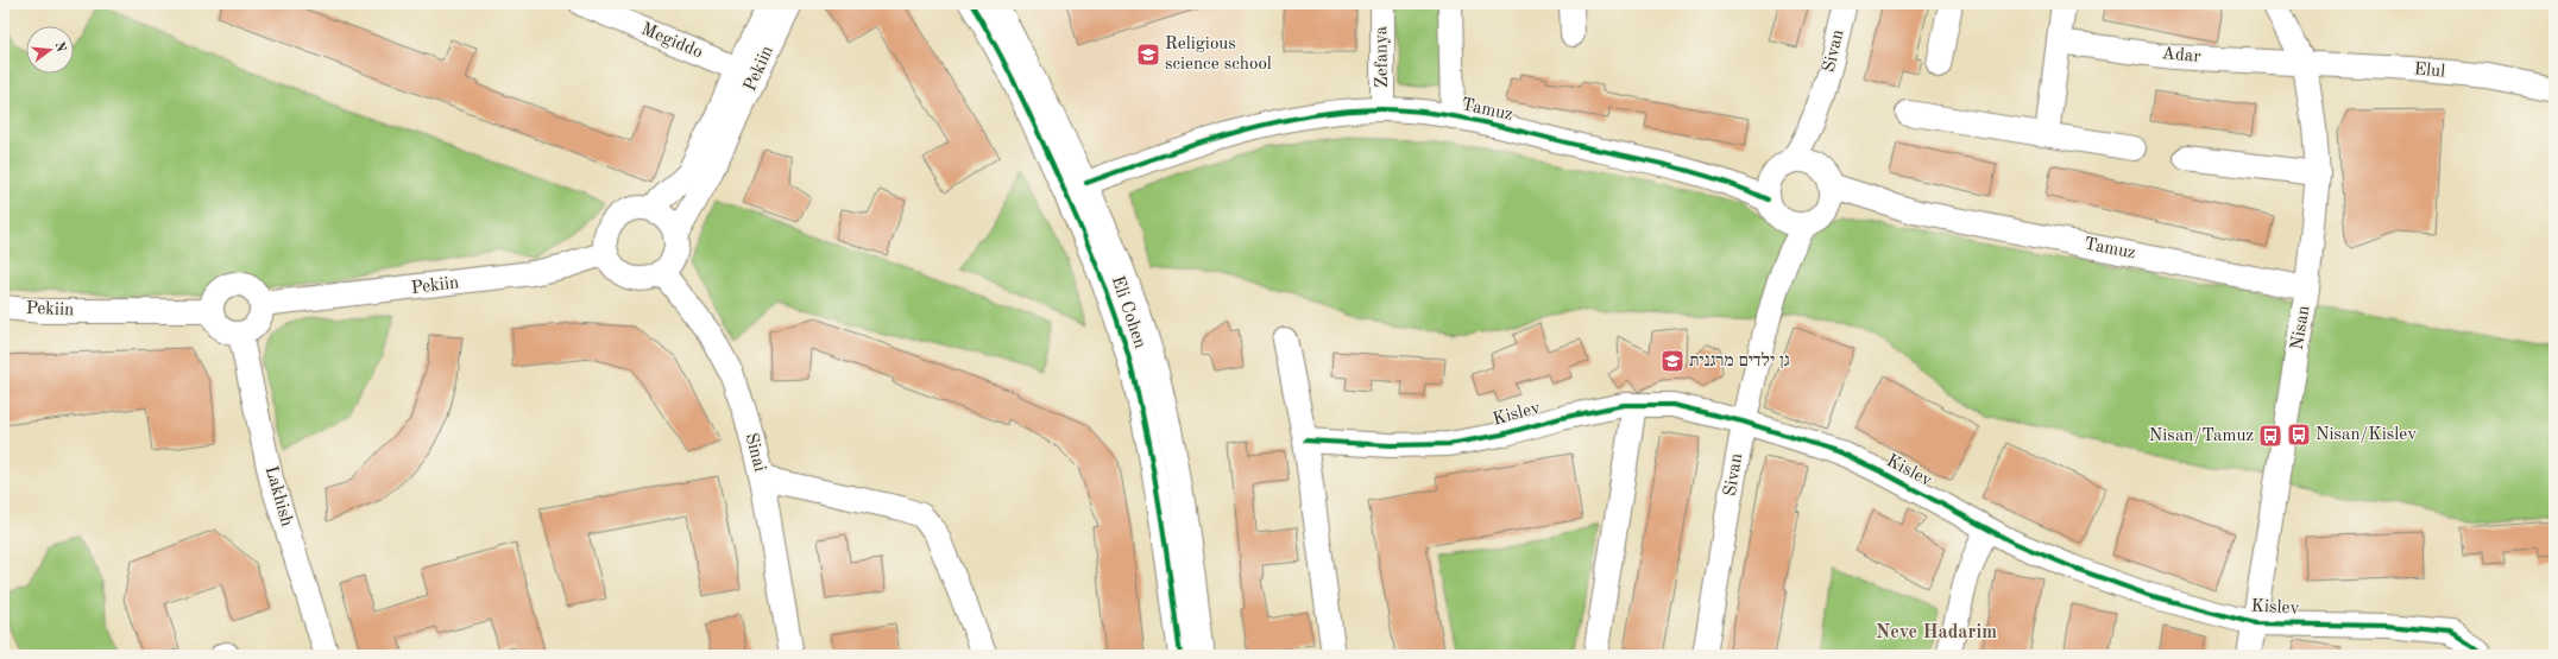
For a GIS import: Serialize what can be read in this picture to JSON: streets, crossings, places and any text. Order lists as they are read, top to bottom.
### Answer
{
  "streets": {
    "street": [
      "Megiddo",
      "Sivan",
      "Adar",
      "Zefanya",
      "Pekiin",
      "Elul",
      "Tamuz",
      "Eli Cohen",
      "Nisan",
      "Kislev",
      "Sinai",
      "Lakhish"
    ]
  },
  "crossings": [
    ["Megiddo", "Pekiin"],
    ["Sivan", "Tamuz"],
    ["Sivan", "Kislev"],
    ["Adar", "Elul"],
    ["Adar", "Nisan"],
    ["Zefanya", "Tamuz"],
    ["Pekiin", "Sinai"],
    ["Pekiin", "Lakhish"],
    ["Elul", "Nisan"],
    ["Tamuz", "Eli Cohen"],
    ["Tamuz", "Nisan"],
    ["Nisan", "Kislev"]
  ],
  "districts": ["Neve Hadarim"],
  "places": {
    "school or university": ["Religious science school", "גן ילדים מרגנית"],
    "bus stop": ["Nisan/Kislev", "Nisan/Tamuz"]
  },
  "north": "right"
}
